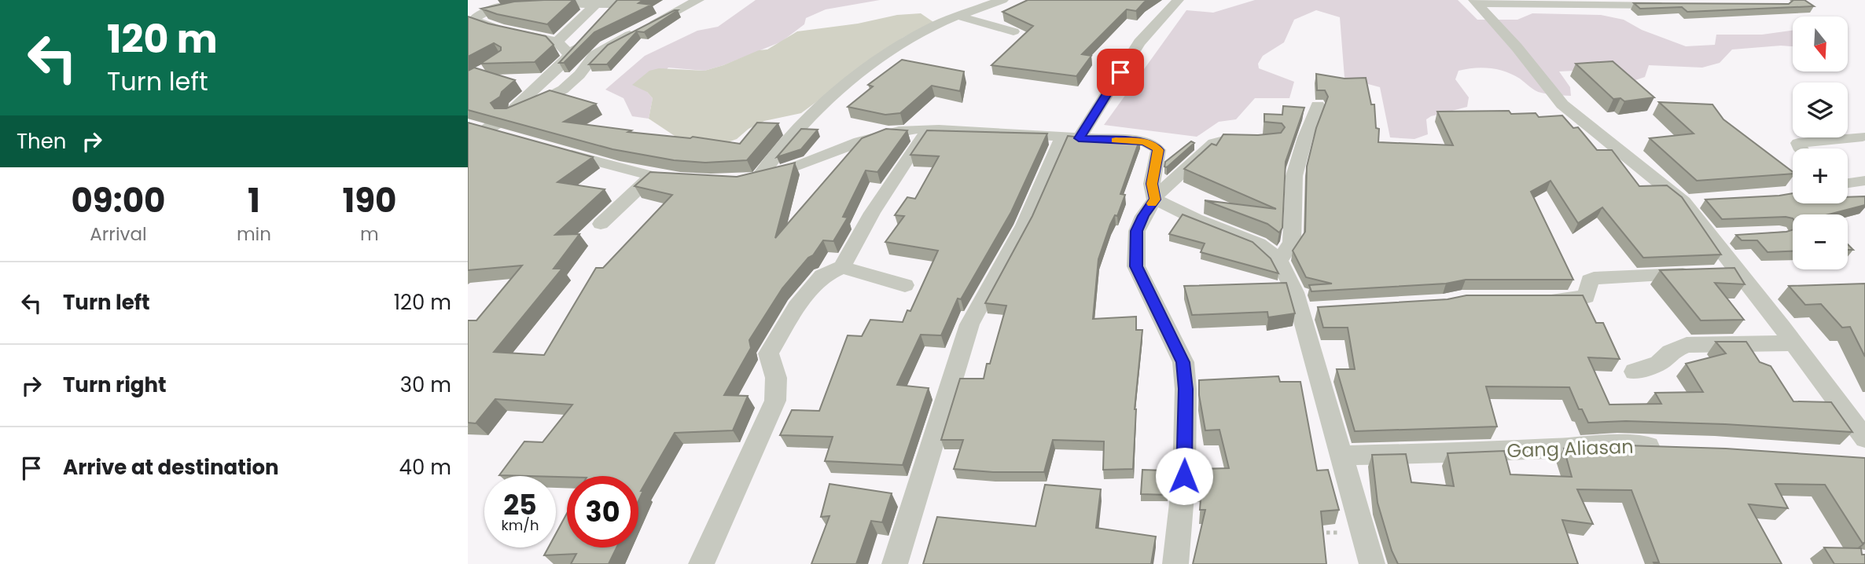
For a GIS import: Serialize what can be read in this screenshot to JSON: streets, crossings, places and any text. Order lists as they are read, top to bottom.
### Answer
{
  "streets": {
    "street": ["Gang Aliasan"]
  },
  "north": "bottom",
  "page": {
    "turn": ["120 m", "Turn left"],
    "map_buttons": ["+", "−"],
    "then": "Then",
    "eta": [
      "09:00",
      "Arrival",
      "1",
      "min",
      "190",
      "m"
    ],
    "list": [
      {
        "name": "Turn left",
        "value": "120 m"
      },
      {
        "name": "Turn right",
        "value": "30 m"
      },
      {
        "name": "Arrive at destination",
        "value": "40 m"
      }
    ],
    "speed": "25 km/h",
    "limit": "30"
  }
}
